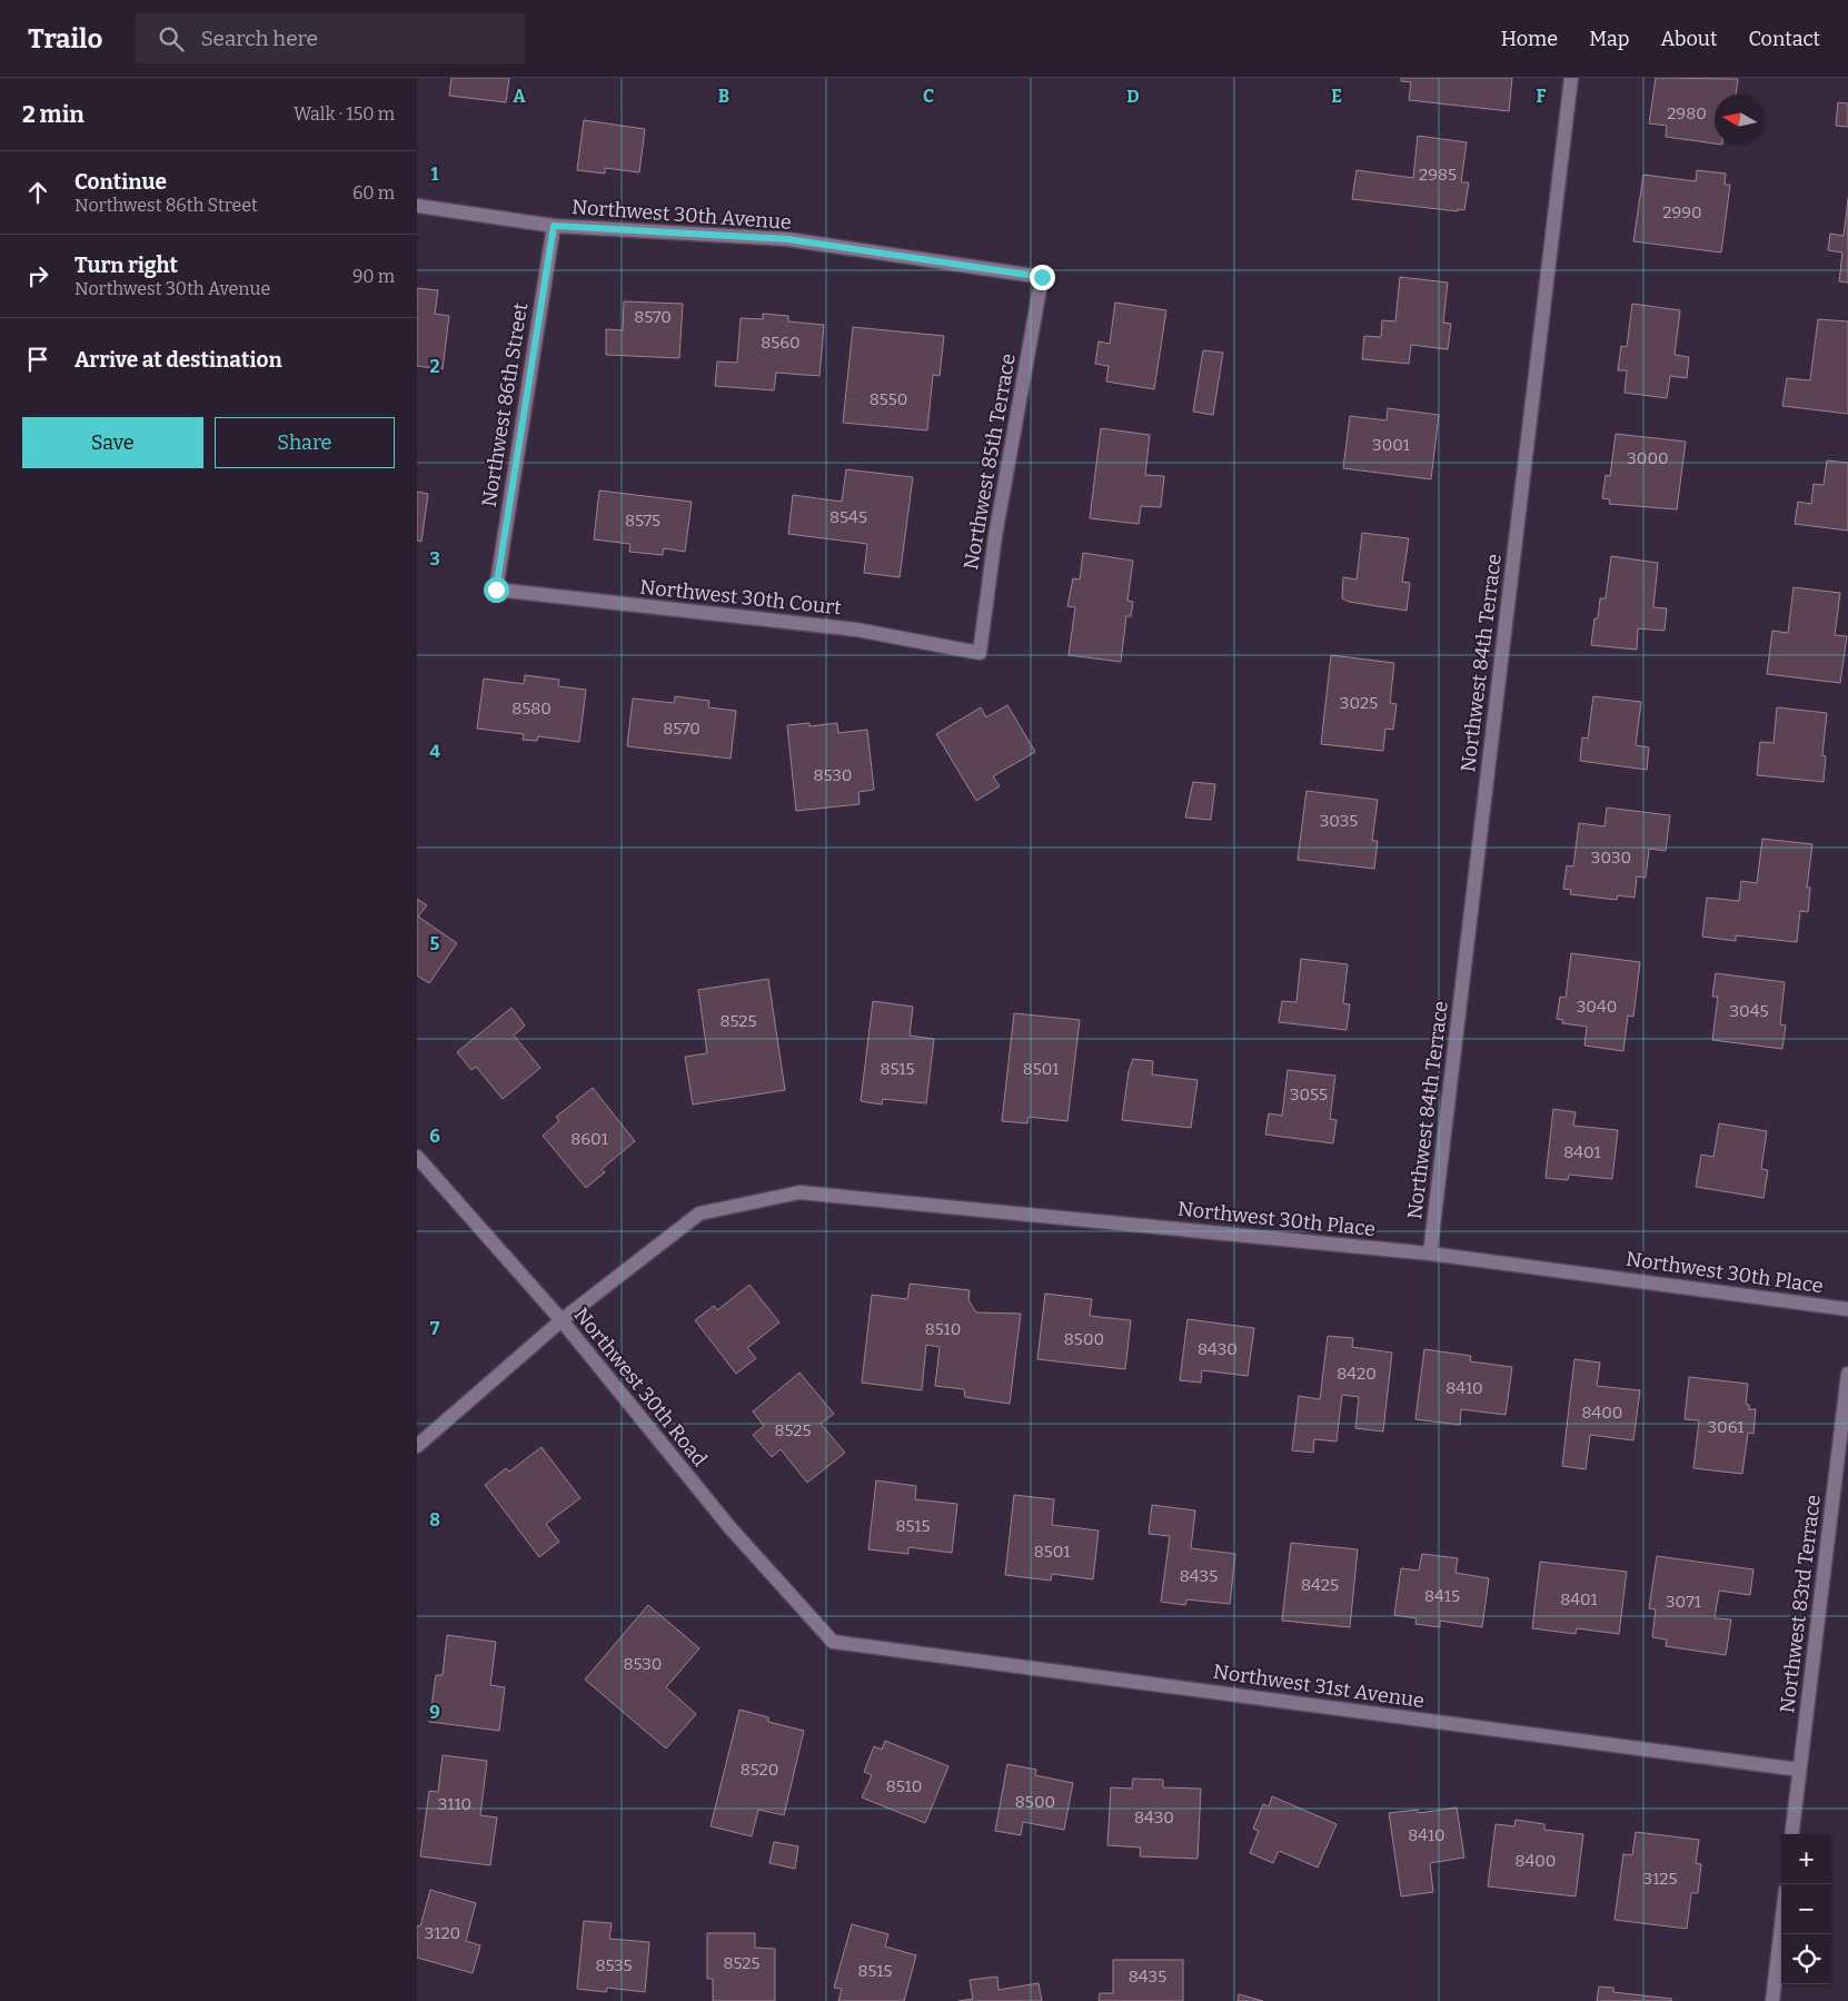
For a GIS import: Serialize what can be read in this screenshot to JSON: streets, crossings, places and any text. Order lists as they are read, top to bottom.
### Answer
{
  "streets": {
    "street": [
      "Northwest 30th Avenue",
      "Northwest 86th Street",
      "Northwest 85th Terrace",
      "Northwest 30th Court",
      "Northwest 84th Terrace",
      "Northwest 30th Place",
      "Northwest 30th Road",
      "Northwest 83rd Terrace",
      "Northwest 31st Avenue"
    ]
  },
  "crossings": [
    ["Northwest 30th Avenue", "Northwest 86th Street"],
    ["Northwest 30th Avenue", "Northwest 85th Terrace"],
    ["Northwest 86th Street", "Northwest 30th Court"],
    ["Northwest 85th Terrace", "Northwest 30th Court"],
    ["Northwest 84th Terrace", "Northwest 30th Place"],
    ["Northwest 30th Place", "Northwest 30th Road"],
    ["Northwest 30th Road", "Northwest 31st Avenue"],
    ["Northwest 83rd Terrace", "Northwest 31st Avenue"]
  ],
  "house_numbers": [
    "2980",
    "2985",
    "2990",
    "8570",
    "8560",
    "8550",
    "3001",
    "3000",
    "8545",
    "8575",
    "3025",
    "8580",
    "8570",
    "8530",
    "3035",
    "3030",
    "3040",
    "3045",
    "8525",
    "8515",
    "8501",
    "3055",
    "8601",
    "8401",
    "8510",
    "8500",
    "8430",
    "8420",
    "8410",
    "8400",
    "3061",
    "8525",
    "8515",
    "8501",
    "8435",
    "8425",
    "8415",
    "8401",
    "3071",
    "8530",
    "8520",
    "8510",
    "8500",
    "3110",
    "8430",
    "8410",
    "8400",
    "3125",
    "3120",
    "8525",
    "8535",
    "8515",
    "8435"
  ],
  "north": "left",
  "page": {
    "header": "Trailo",
    "search": "Search here",
    "nav": [
      "Home",
      "Map",
      "About",
      "Contact"
    ],
    "heading": ["2 min", "Walk · 150 m"],
    "list": [
      ["Continue", "Northwest 86th Street", "60 m"],
      ["Turn right", "Northwest 30th Avenue", "90 m"],
      "Arrive at destination"
    ],
    "buttons": ["Save", "Share"],
    "map_buttons": ["+", "−"]
  },
  "grid": {
    "columns": [
      "A",
      "B",
      "C",
      "D",
      "E",
      "F"
    ],
    "rows": [
      "1",
      "2",
      "3",
      "4",
      "5",
      "6",
      "7",
      "8",
      "9"
    ]
  }
}
